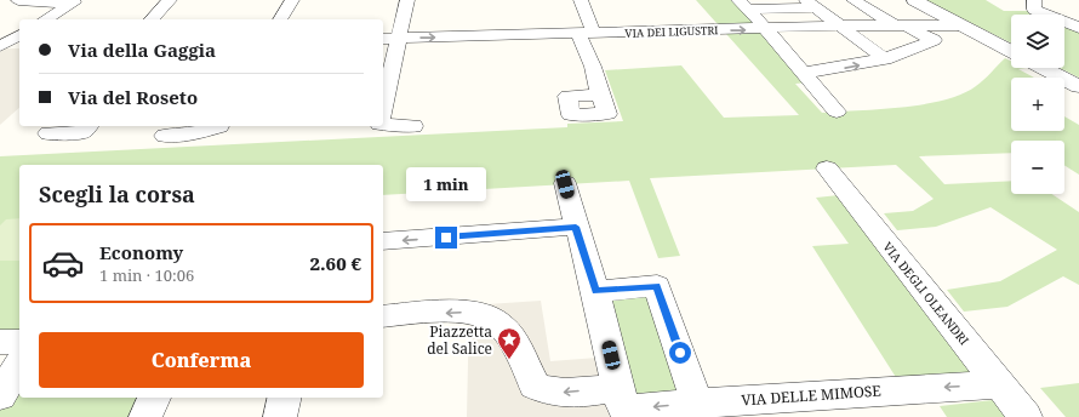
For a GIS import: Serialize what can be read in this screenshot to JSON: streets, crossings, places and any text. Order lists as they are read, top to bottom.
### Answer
{
  "streets": {
    "street": ["VIA DEI LIGUSTRI", "VIA DEGLI OLEANDRI", "VIA DELLE MIMOSE"]
  },
  "crossings": [
    ["VIA DEGLI OLEANDRI", "VIA DELLE MIMOSE"]
  ],
  "places": {
    "place": ["Piazzetta del Salice"]
  },
  "page": {
    "map_buttons": ["+", "−"],
    "banner": ["Via della Gaggia", "Via del Roseto"],
    "heading": "Scegli la corsa",
    "bubble": "1 min",
    "list": [
      {
        "name": "Economy",
        "note": "1 min · 10:06",
        "value": "2.60 €"
      }
    ],
    "buttons": "Conferma"
  }
}
